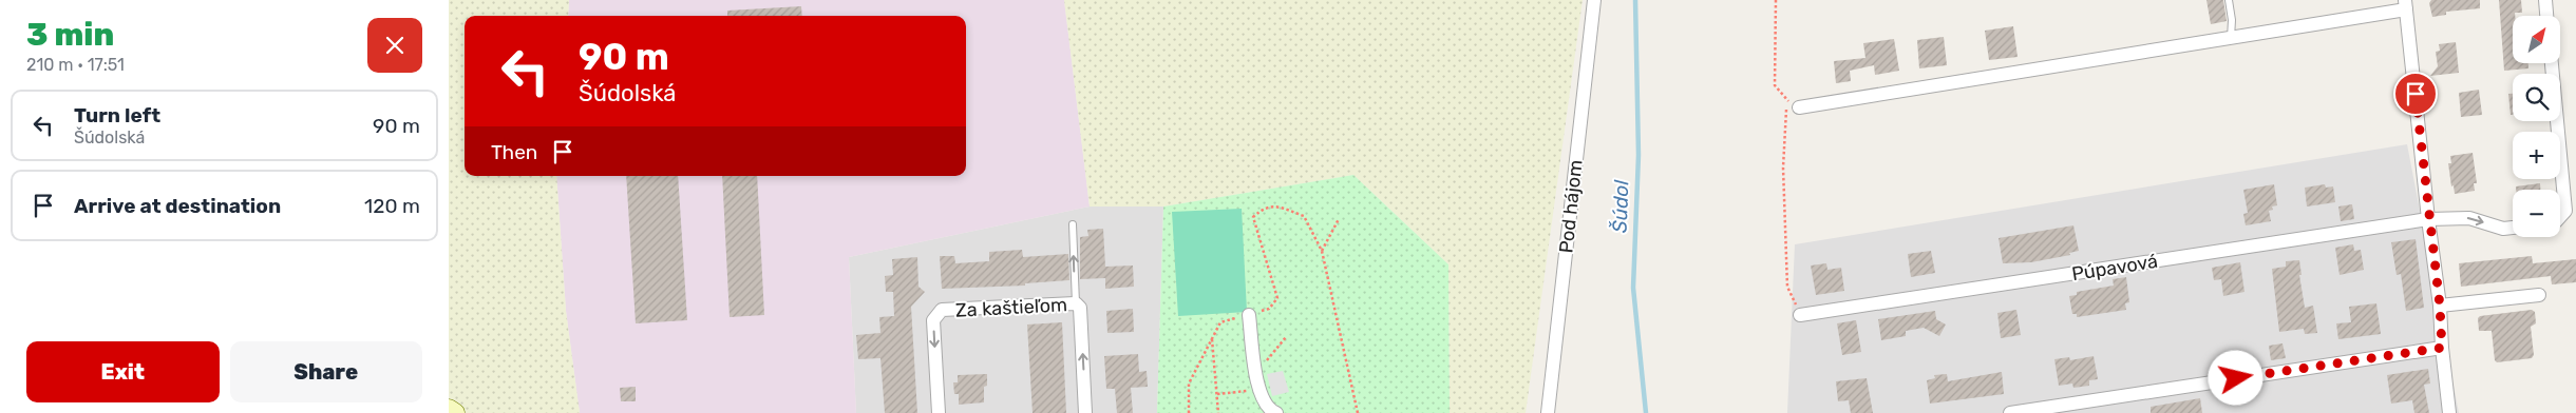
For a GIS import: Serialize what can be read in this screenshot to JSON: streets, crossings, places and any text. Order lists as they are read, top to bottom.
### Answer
{
  "streets": {
    "street": ["Pod hájom", "Púpavová", "Za kaštieľom"]
  },
  "water": ["Šúdol"],
  "north": "top right",
  "page": {
    "heading": ["3 min", "210 m · 17:51"],
    "map_buttons": ["+", "−"],
    "turn": ["90 m", "Šúdolská"],
    "list": [
      {
        "name": "Turn left",
        "note": "Šúdolská",
        "value": "90 m"
      },
      {
        "name": "Arrive at destination",
        "value": "120 m"
      }
    ],
    "then": "Then",
    "buttons": ["Exit", "Share"]
  }
}
